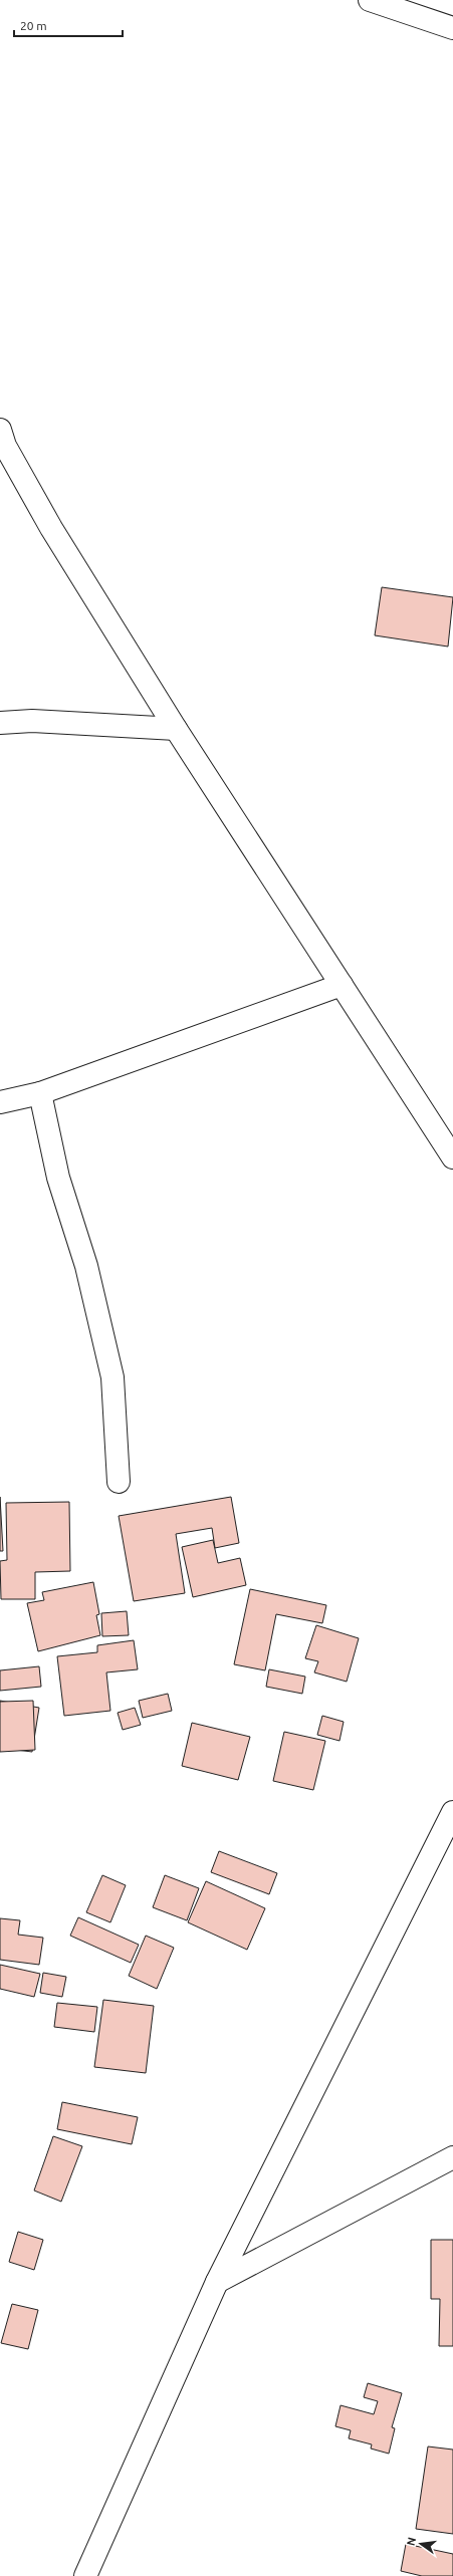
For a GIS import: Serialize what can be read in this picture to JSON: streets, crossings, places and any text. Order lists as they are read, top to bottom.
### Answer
{
  "scale_bar": "20 m",
  "north": "left"
}
